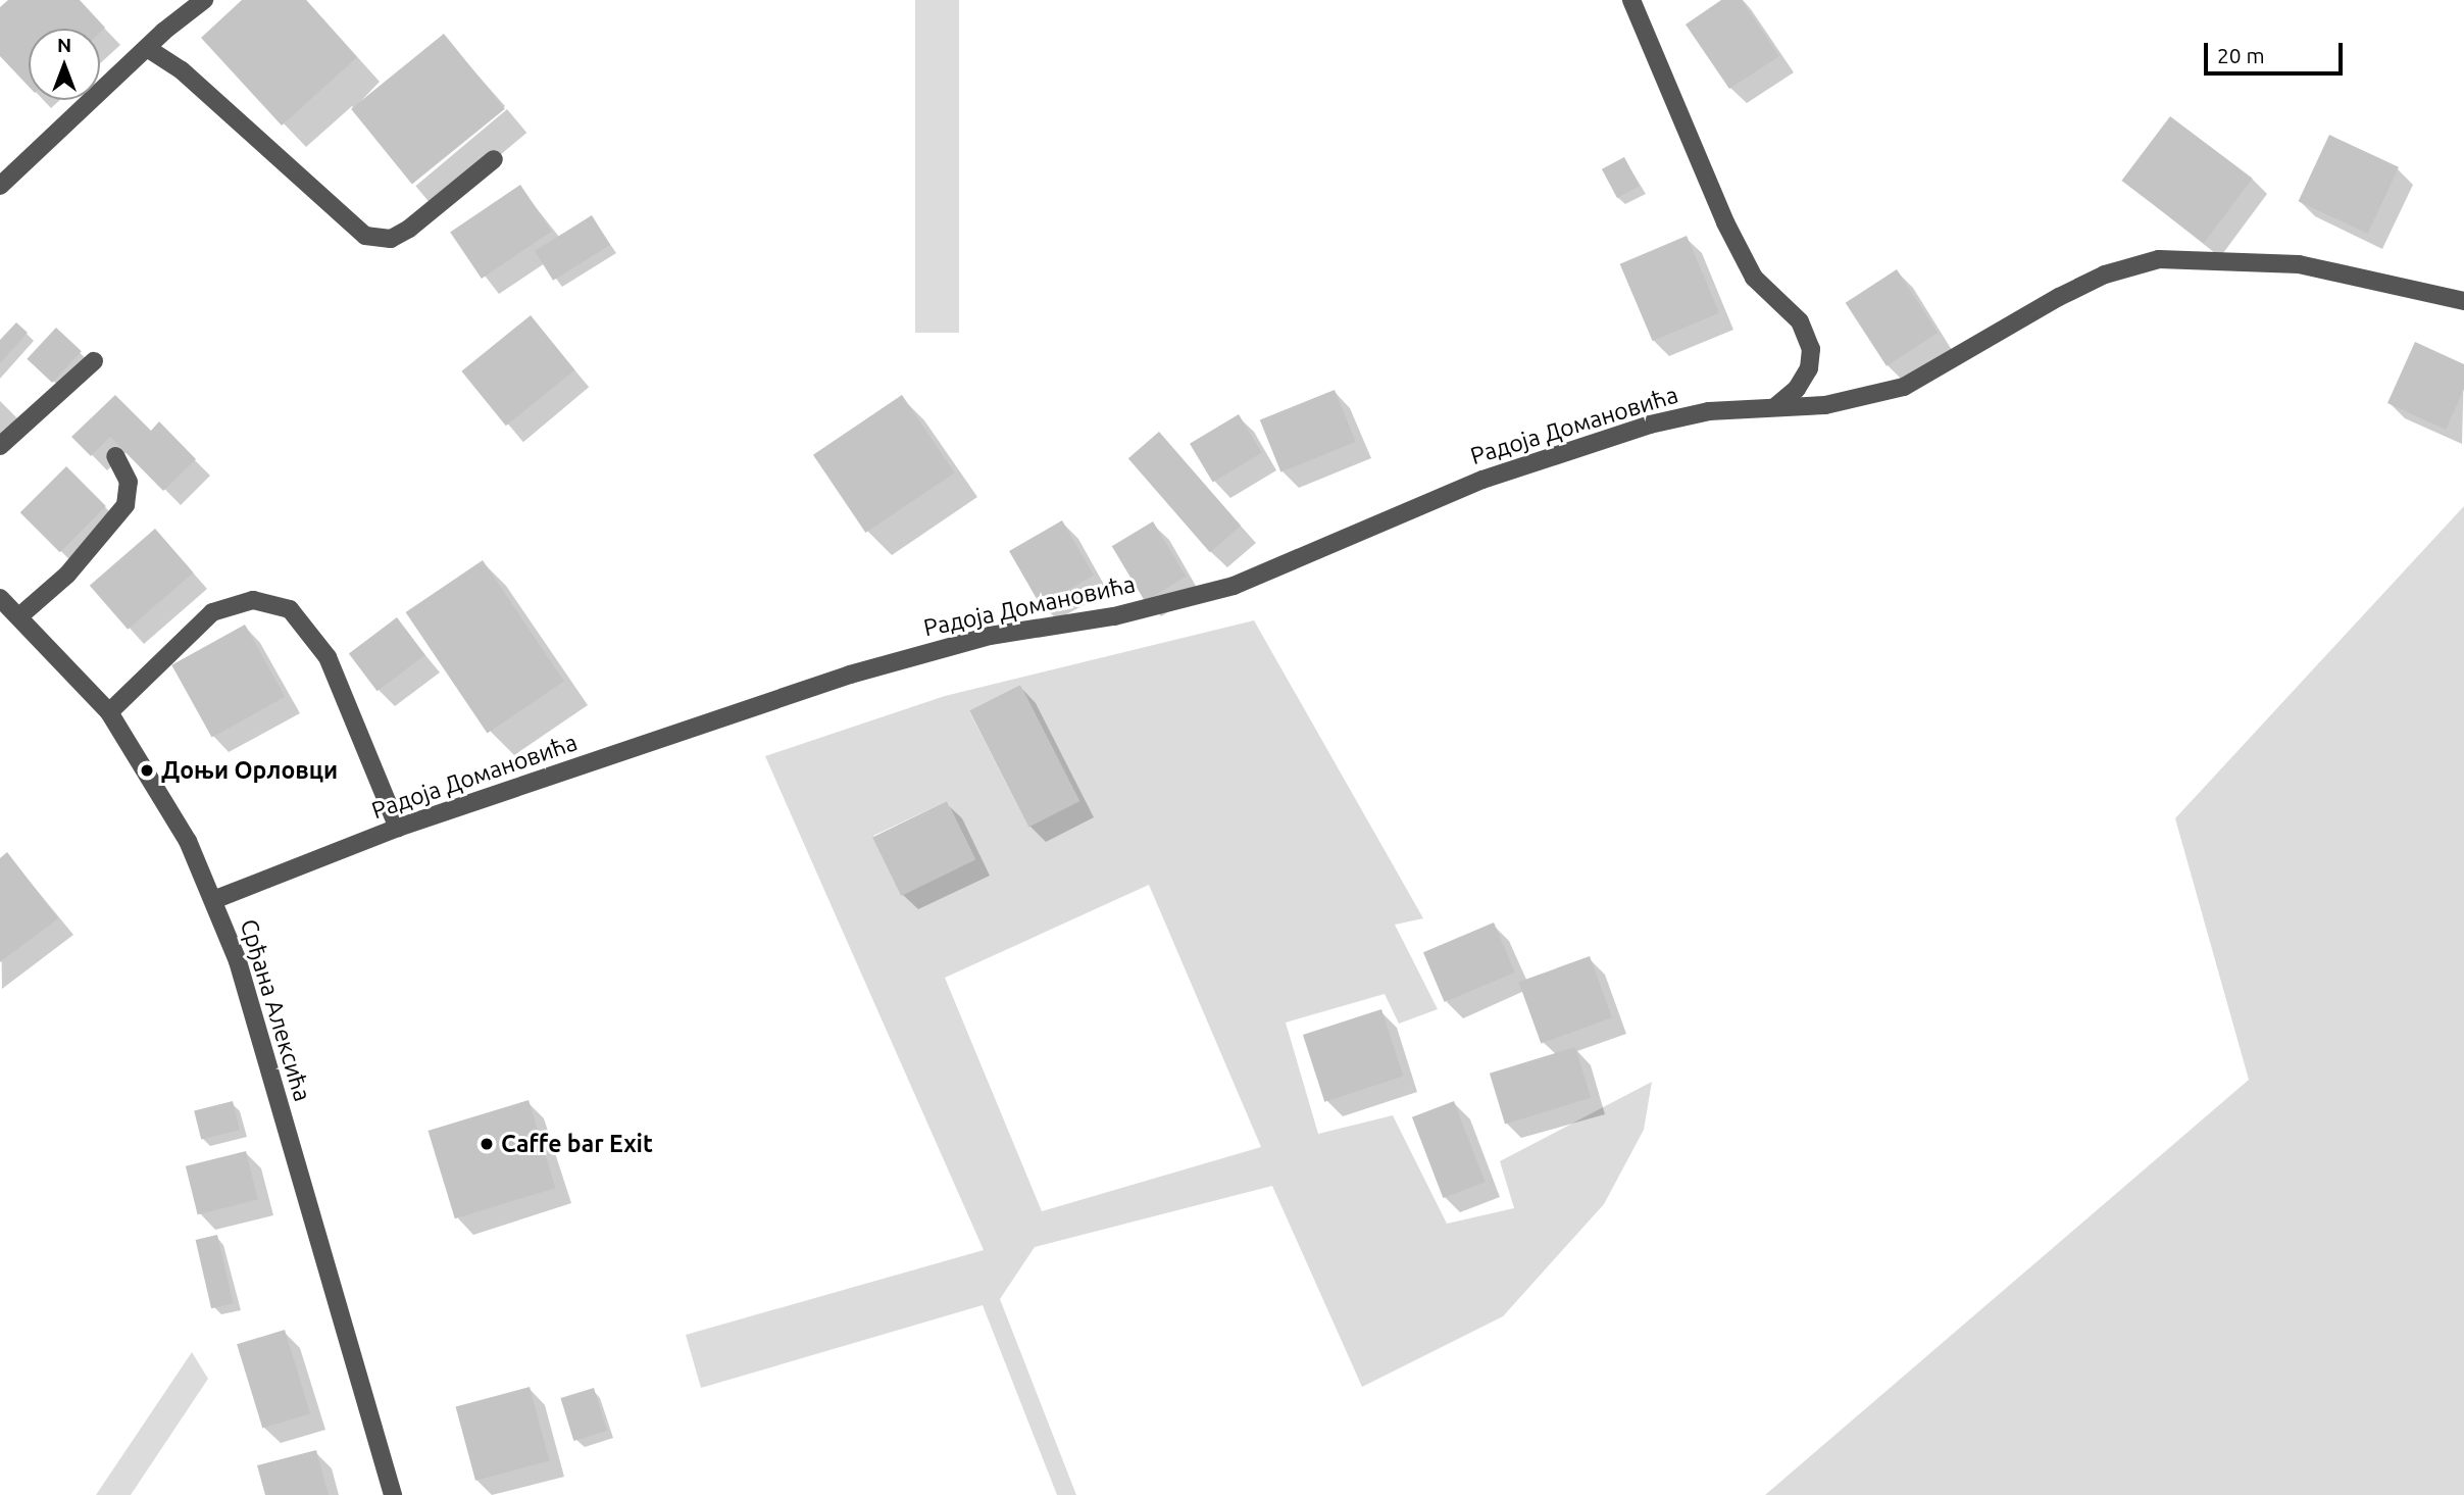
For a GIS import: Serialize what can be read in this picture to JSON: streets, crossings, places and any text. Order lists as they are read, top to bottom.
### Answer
{
  "streets": {
    "street": ["Радоја Домановића", "Срђана Алексића"]
  },
  "crossings": [
    ["Радоја Домановића", "Срђана Алексића"]
  ],
  "places": ["Доњи Орловци", "Caffe bar Exit"],
  "scale_bar": "20 m",
  "north": "top"
}
